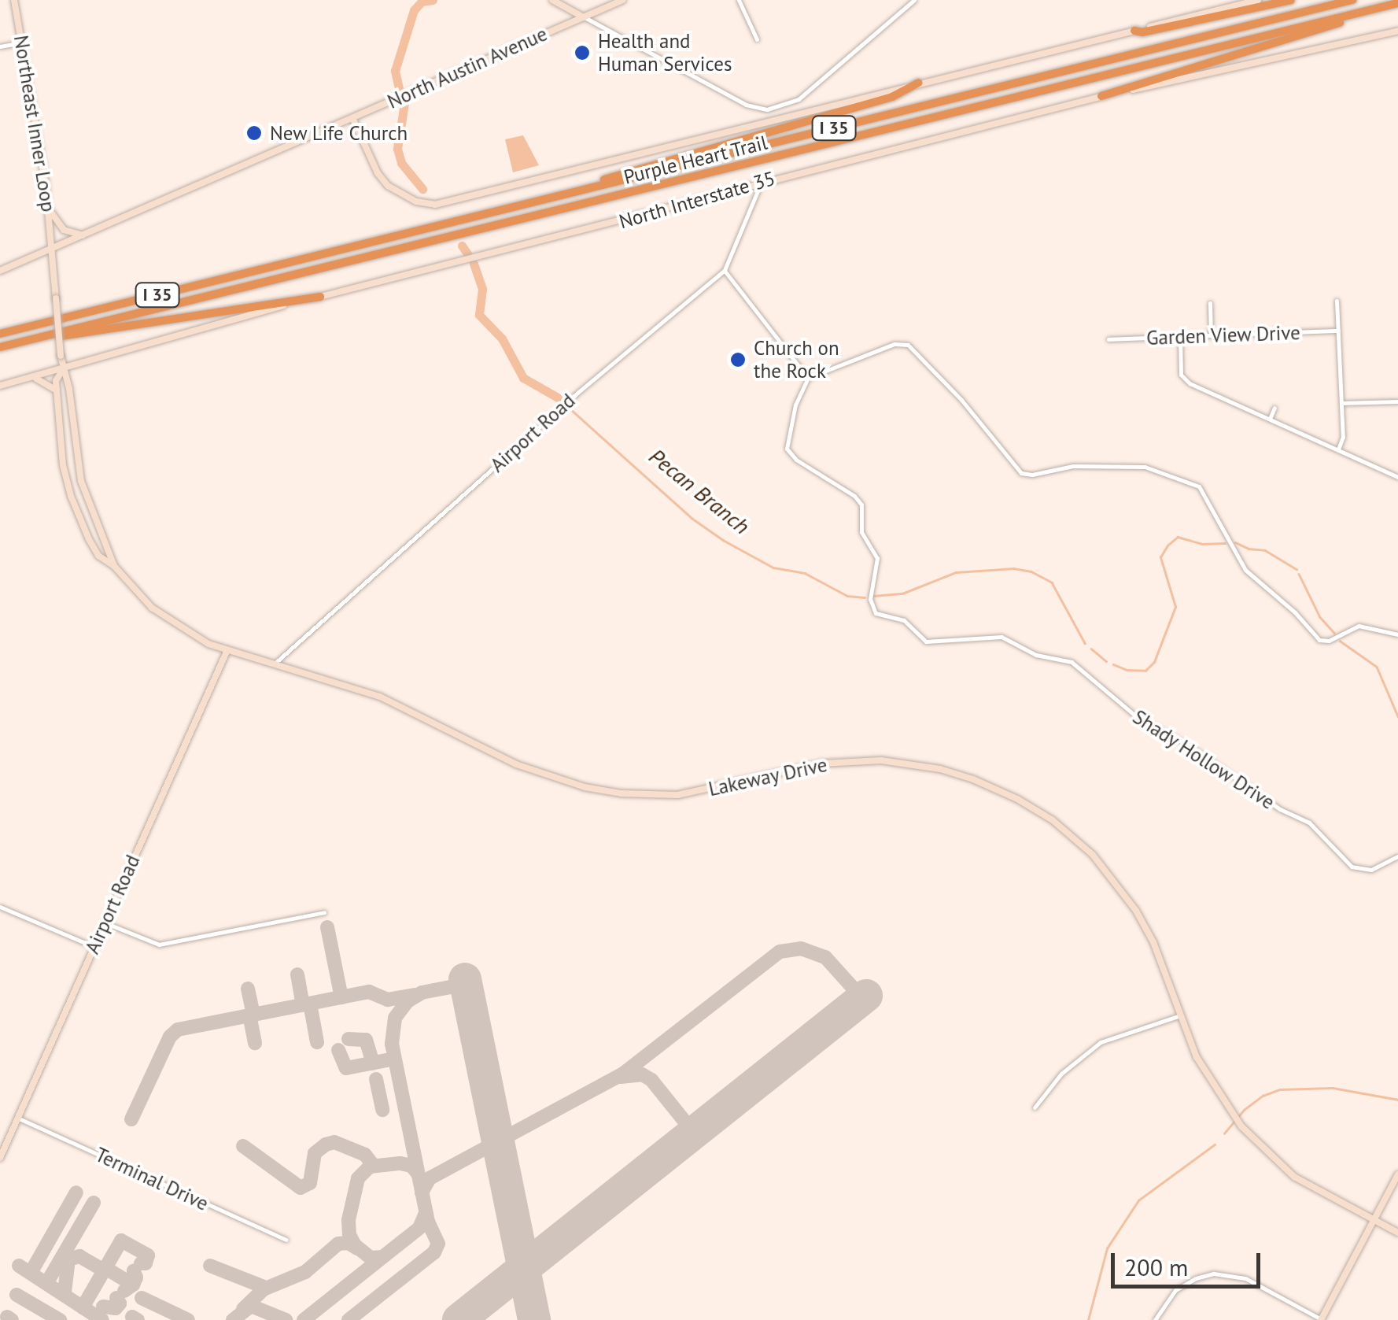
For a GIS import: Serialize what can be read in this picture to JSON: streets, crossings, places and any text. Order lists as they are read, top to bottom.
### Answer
{
  "streets": {
    "highway": ["I 35", "Purple Heart Trail"],
    "main road": [
      "North Austin Avenue",
      "Northeast Inner Loop",
      "North Interstate 35",
      "Airport Road",
      "Lakeway Drive"
    ],
    "street": ["Garden View Drive", "Shady Hollow Drive", "Terminal Drive"]
  },
  "crossings": [
    ["North Austin Avenue", "Northeast Inner Loop"],
    ["North Austin Avenue", "Lakeway Drive"],
    ["Northeast Inner Loop", "Lakeway Drive"],
    ["North Interstate 35", "Airport Road"],
    ["North Interstate 35", "Lakeway Drive"],
    ["Airport Road", "Lakeway Drive"],
    ["Airport Road", "Terminal Drive"]
  ],
  "water": ["Pecan Branch"],
  "places": ["Health and Human Services", "New Life Church", "Church on the Rock"],
  "scale_bar": "200 m"
}
